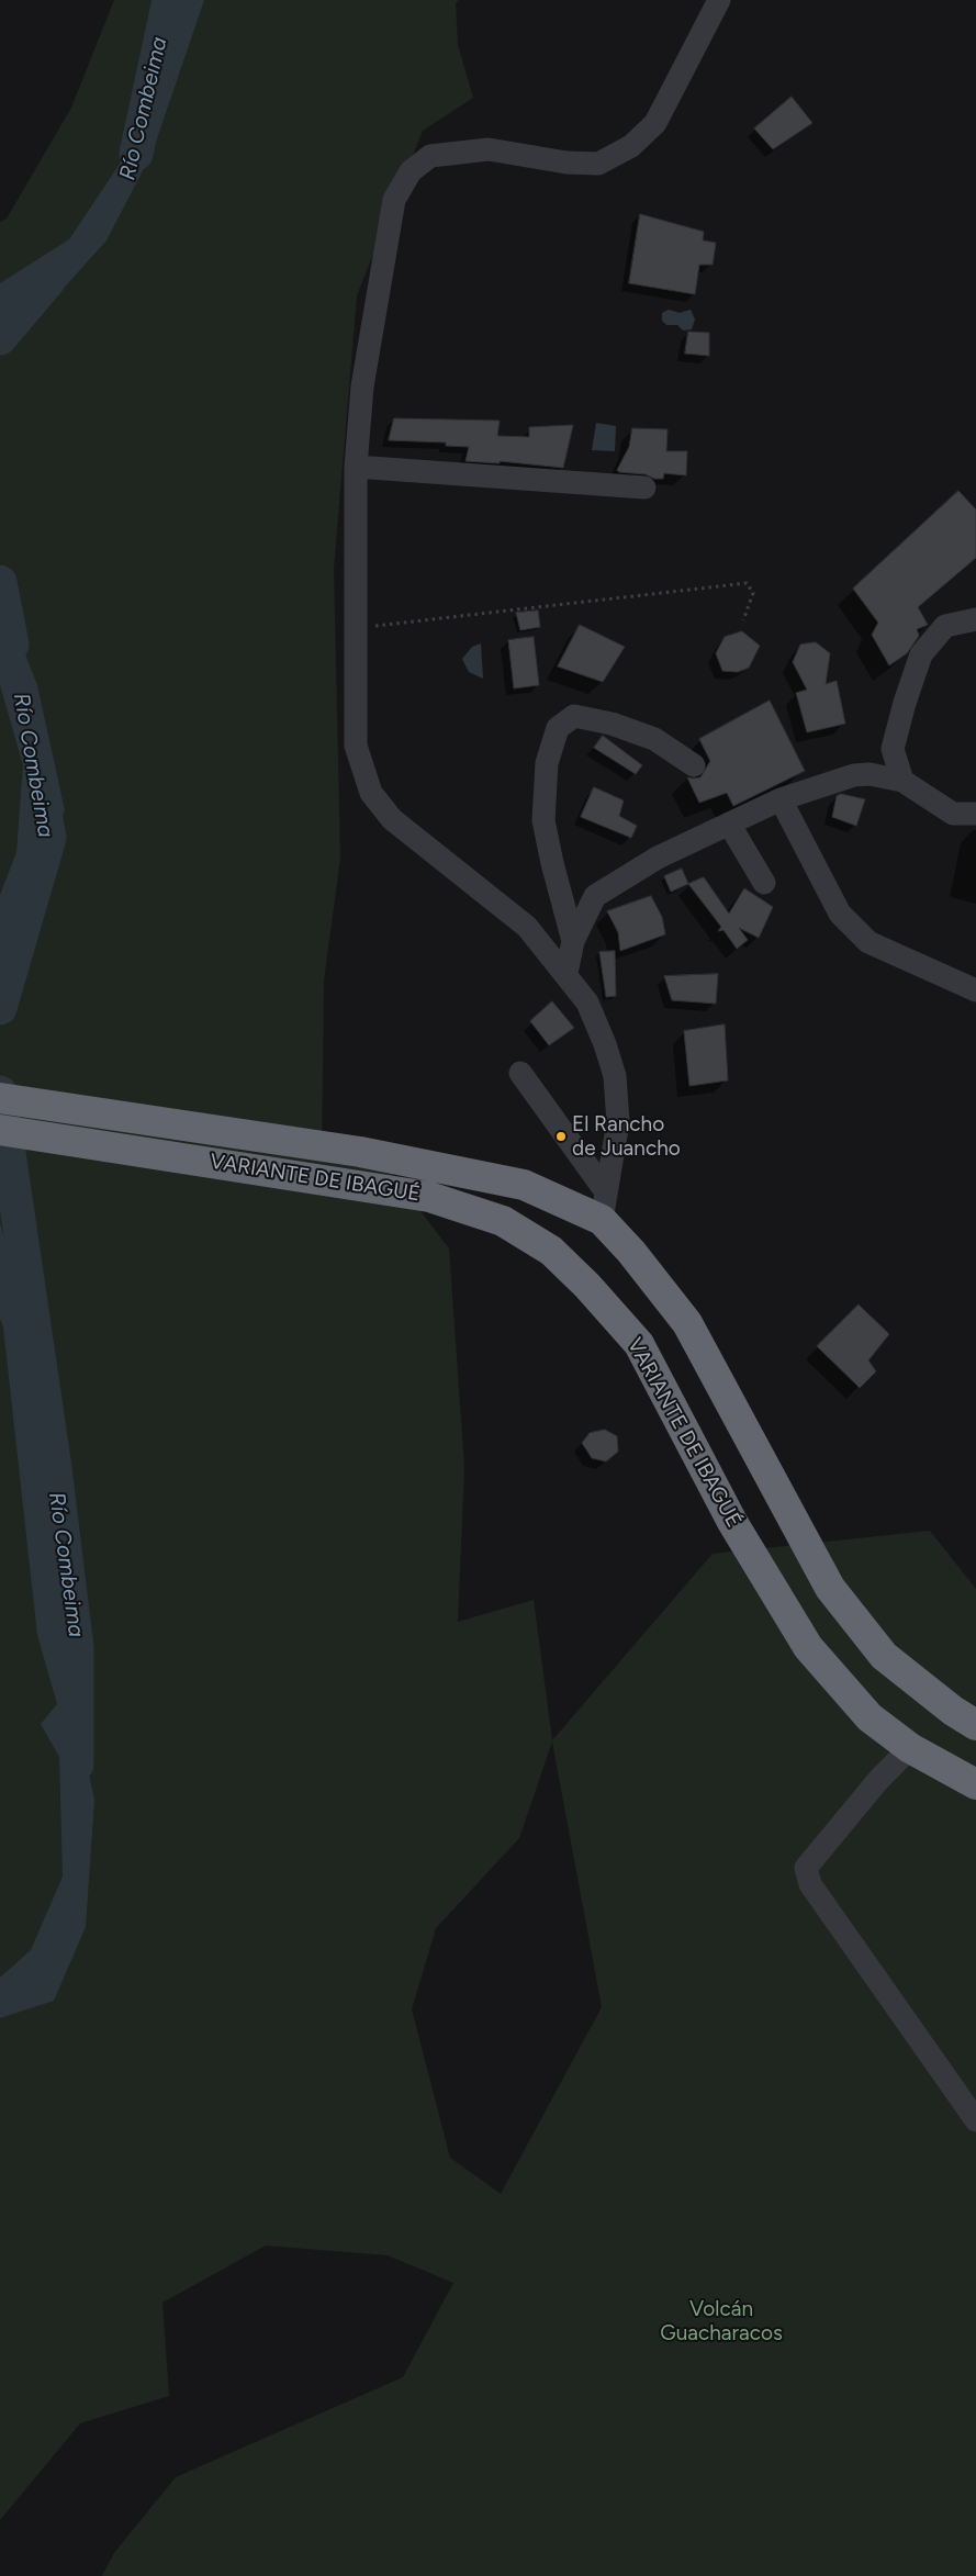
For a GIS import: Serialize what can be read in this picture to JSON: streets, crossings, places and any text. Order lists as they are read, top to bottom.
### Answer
{
  "streets": {
    "highway": ["VARIANTE DE IBAGUÉ"]
  },
  "water": ["Río Combeima"],
  "parks": ["Volcán Guacharacos"],
  "places": ["El Rancho de Juancho"]
}
